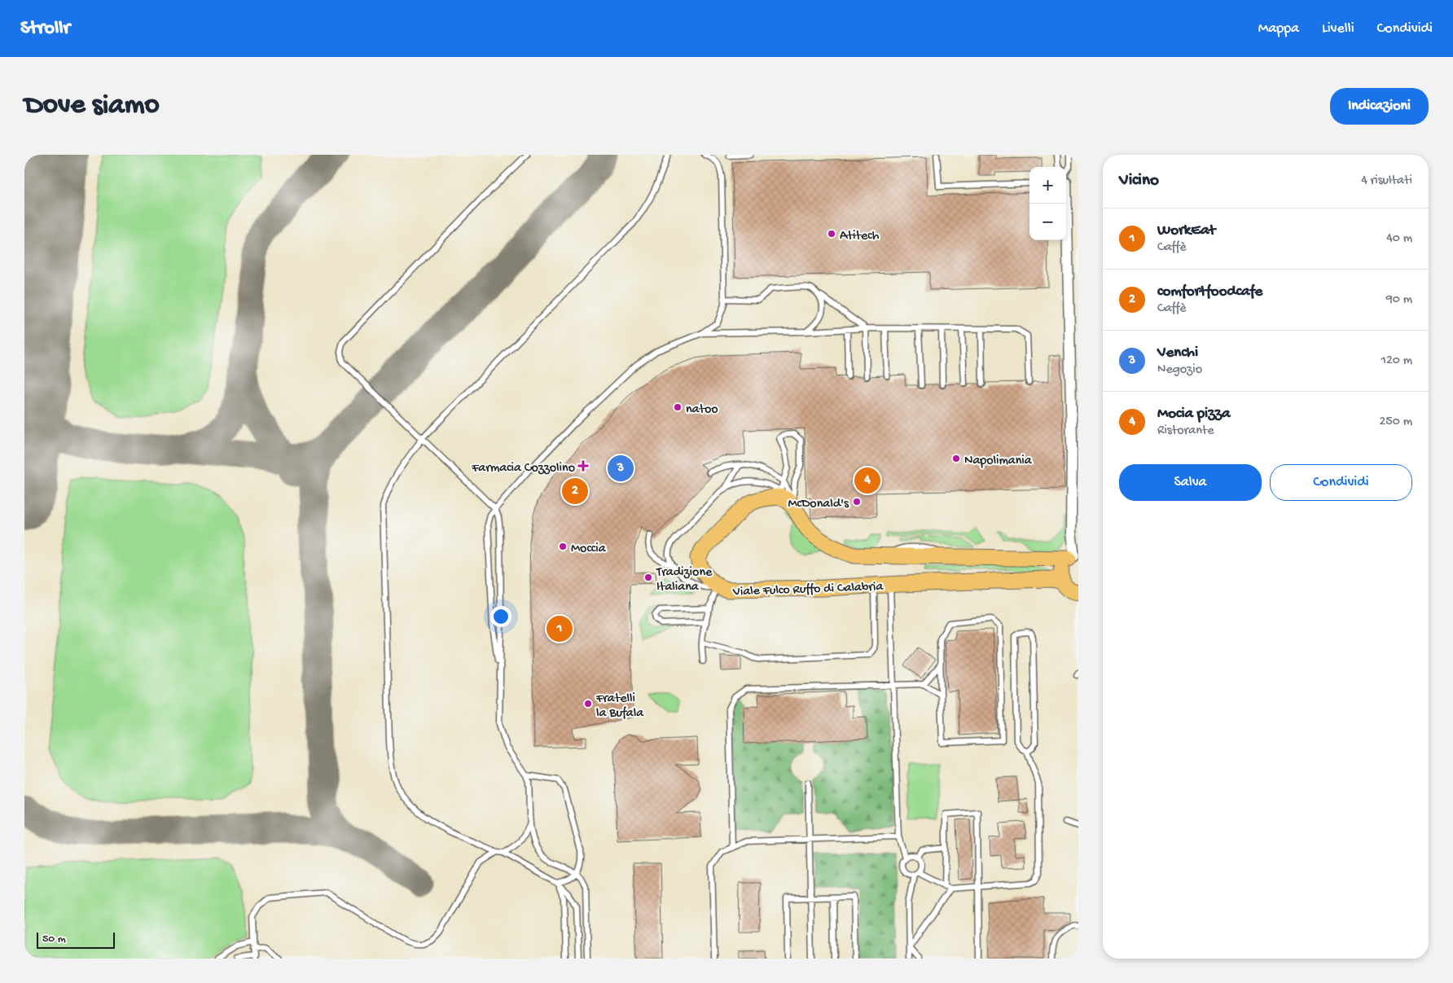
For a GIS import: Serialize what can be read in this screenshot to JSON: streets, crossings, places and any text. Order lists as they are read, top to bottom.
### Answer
{
  "streets": {
    "main road": ["Viale Fulco Ruffo di Calabria"]
  },
  "places": {
    "other": [
      "Atitech",
      "natoo",
      "Napolimania",
      "McDonald's",
      "Moccia",
      "Tradizione Italiana",
      "Fratelli la Bufala"
    ],
    "health": ["Farmacia Cozzolino"]
  },
  "scale_bar": "50 m",
  "page": {
    "header": "Strollr",
    "nav": ["Mappa", "Livelli", "Condividi"],
    "buttons": [
      "Indicazioni",
      ["Salva", "Condividi"]
    ],
    "title": "Dove siamo",
    "heading": ["Vicino", "4 risultati"],
    "map_buttons": ["+", "−"],
    "list": [
      {
        "mark": "1",
        "name": "WorkEat",
        "note": "Caffè",
        "value": "40 m"
      },
      {
        "mark": "2",
        "name": "comfortfoodcafe",
        "note": "Caffè",
        "value": "90 m"
      },
      {
        "mark": "3",
        "name": "Venchi",
        "note": "Negozio",
        "value": "120 m"
      },
      {
        "mark": "4",
        "name": "Mocia pizza",
        "note": "Ristorante",
        "value": "250 m"
      }
    ],
    "pins": [
      "3",
      "4",
      "2",
      "1"
    ],
    "scale": "50 m"
  }
}
